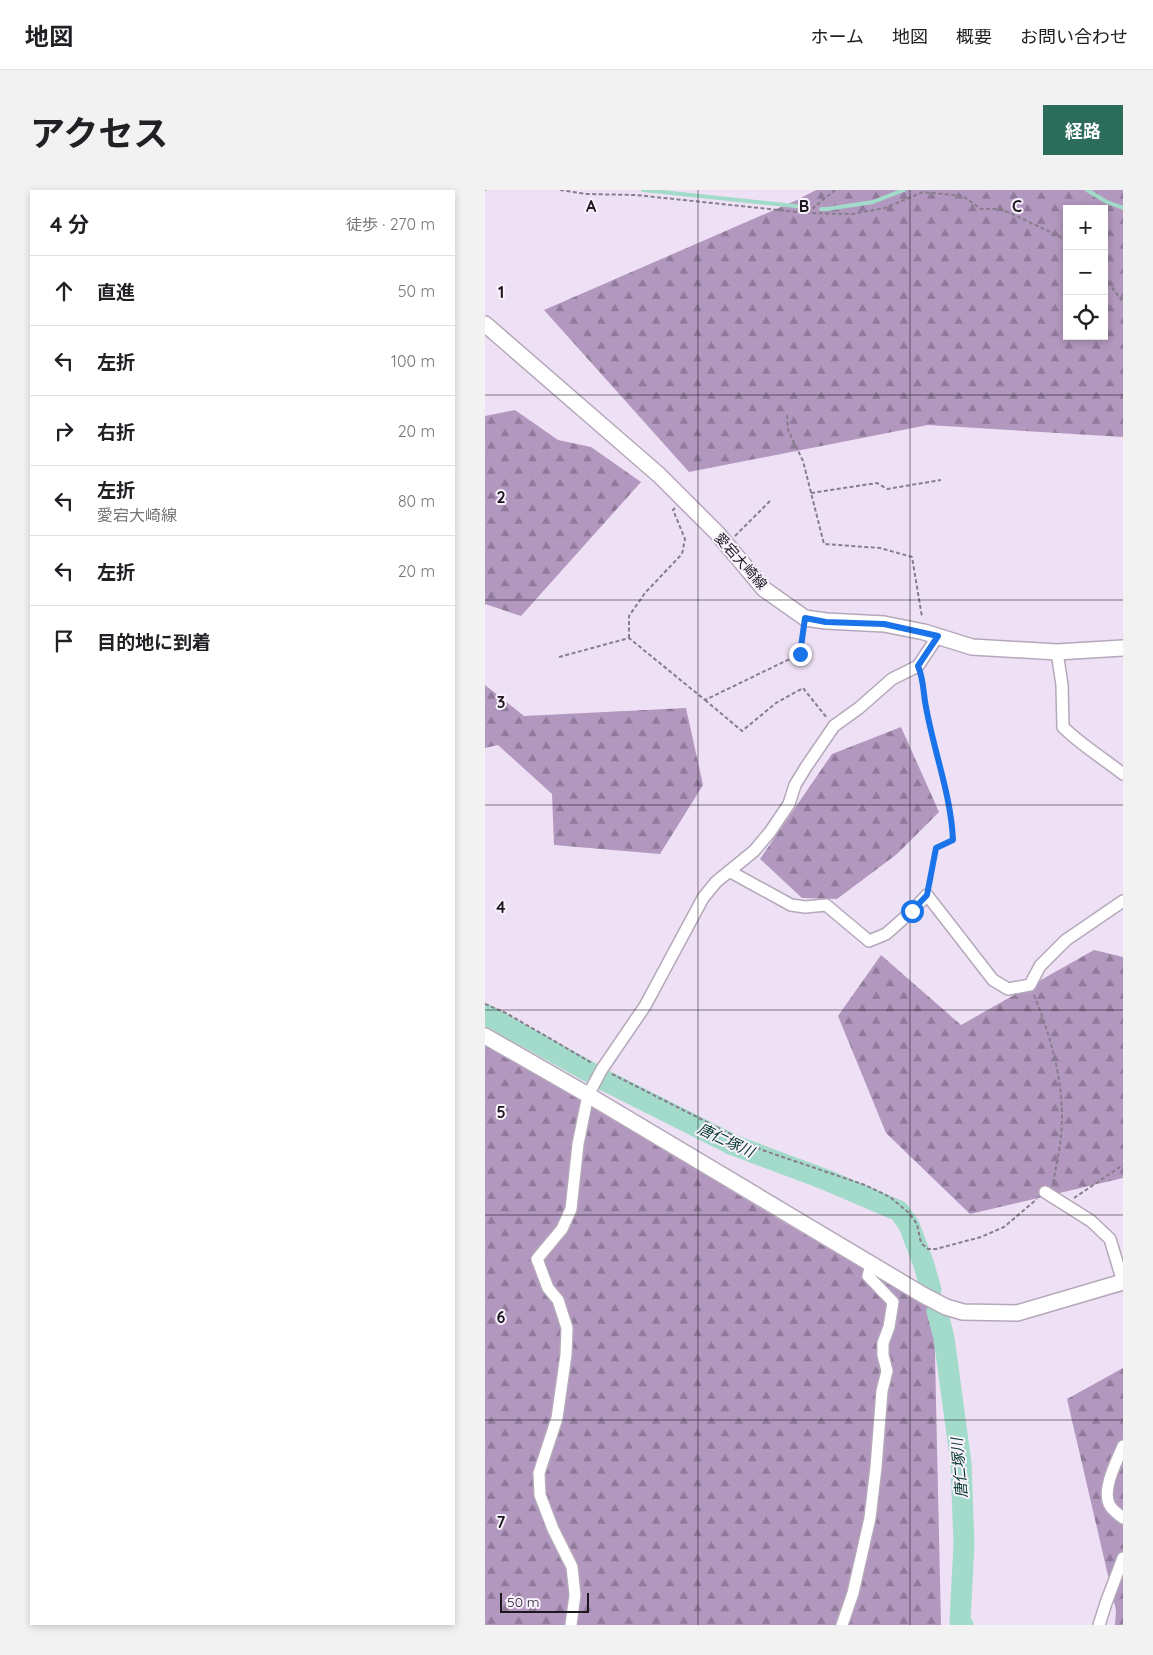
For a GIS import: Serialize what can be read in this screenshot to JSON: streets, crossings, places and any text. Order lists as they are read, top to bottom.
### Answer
{
  "streets": {
    "street": ["愛宕大崎線"]
  },
  "water": ["唐仁塚川"],
  "scale_bar": "50 m",
  "page": {
    "header": "地図",
    "nav": [
      "ホーム",
      "地図",
      "概要",
      "お問い合わせ"
    ],
    "title": "アクセス",
    "buttons": "経路",
    "heading": ["4 分", "徒歩 · 270 m"],
    "map_buttons": ["+", "−"],
    "list": [
      ["直進", "50 m"],
      ["左折", "100 m"],
      ["右折", "20 m"],
      ["左折", "愛宕大崎線", "80 m"],
      ["左折", "20 m"],
      "目的地に到着"
    ],
    "scale": "50 m"
  },
  "grid": {
    "columns": ["A", "B", "C"],
    "rows": [
      "1",
      "2",
      "3",
      "4",
      "5",
      "6",
      "7"
    ]
  }
}
